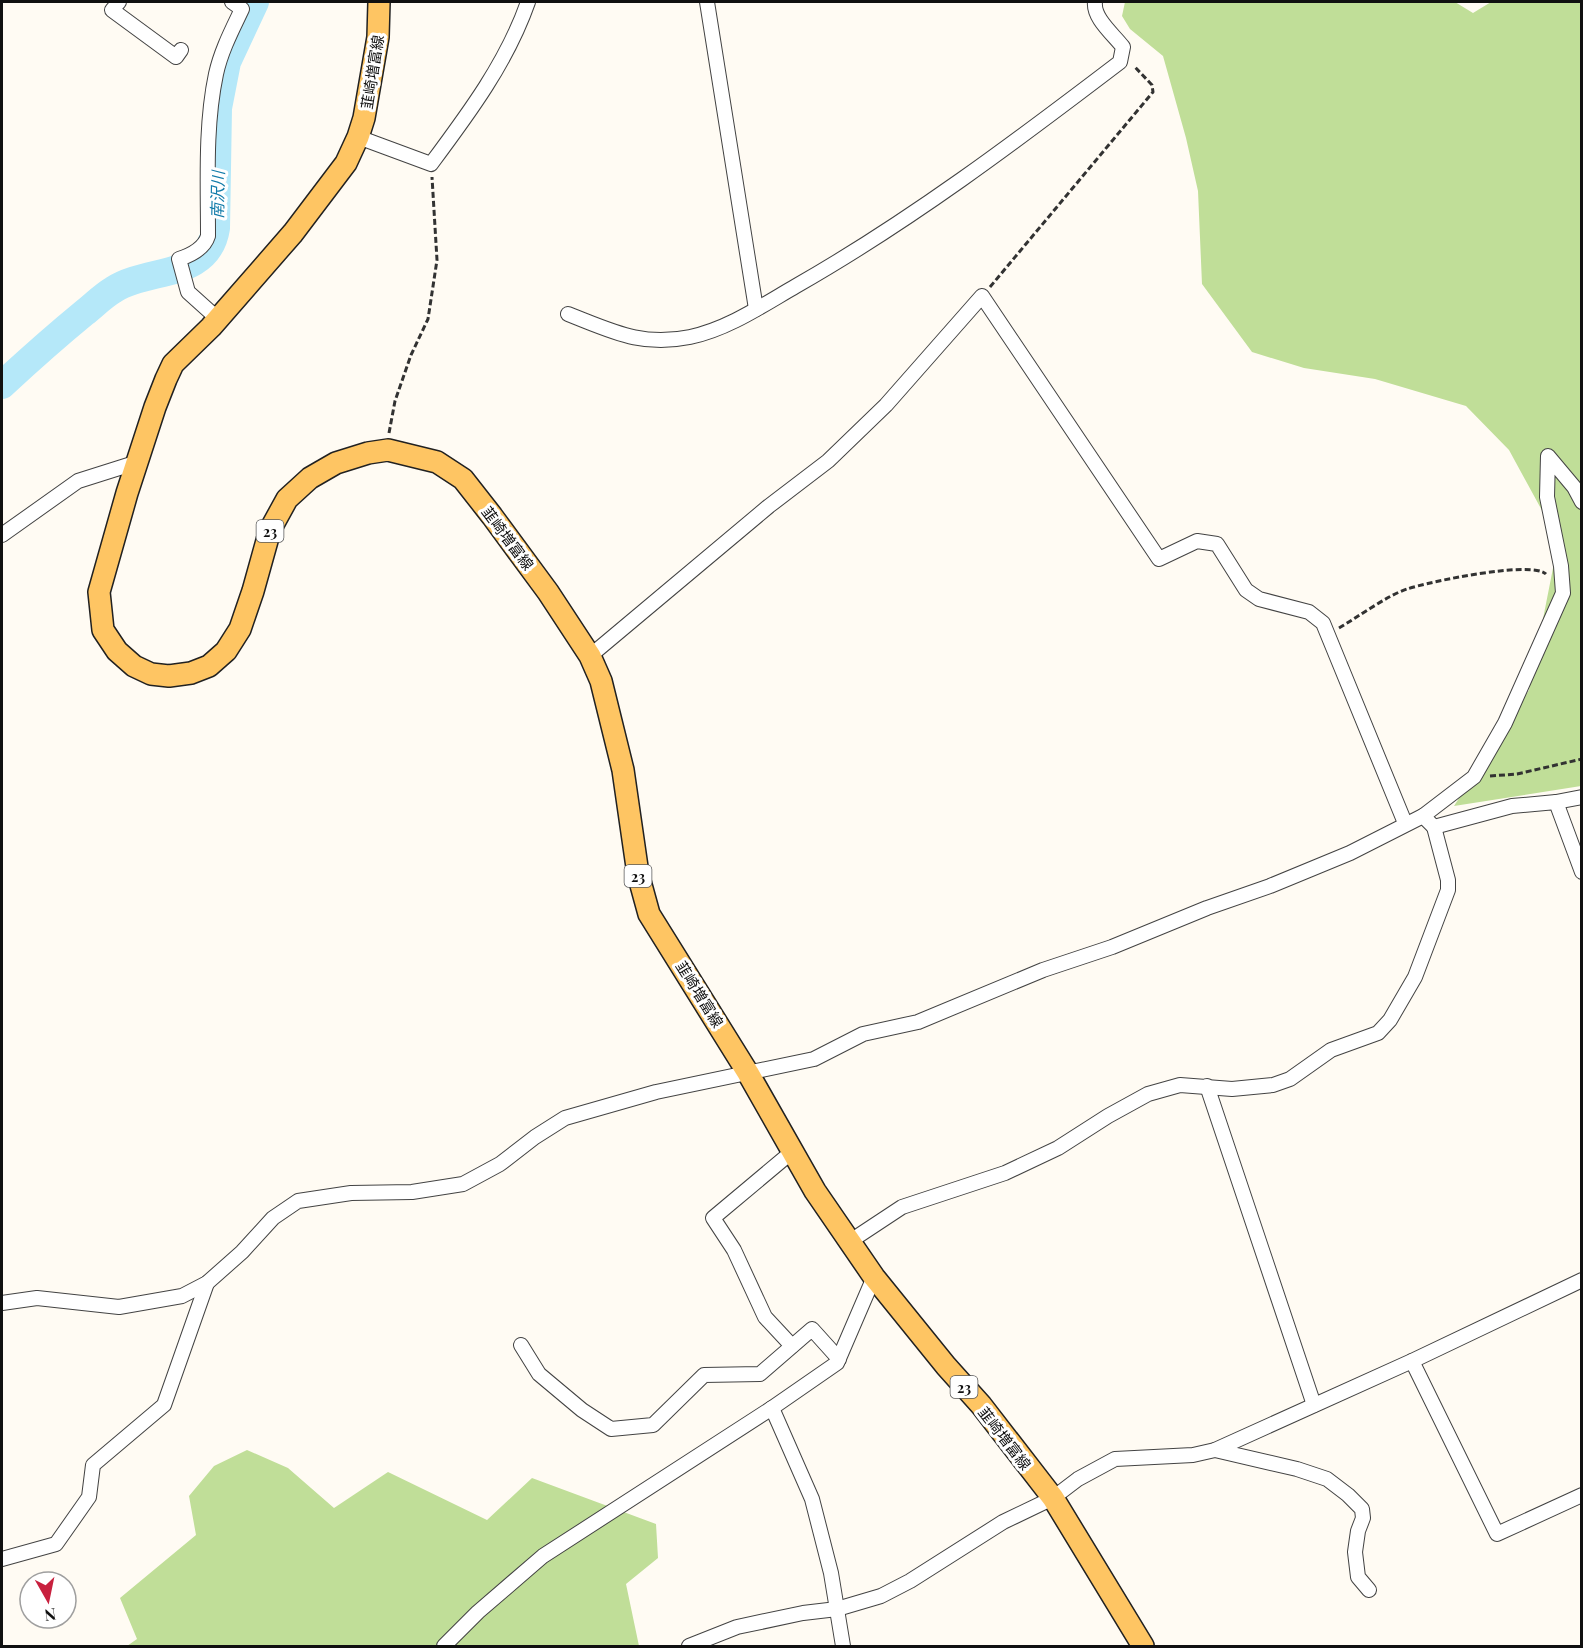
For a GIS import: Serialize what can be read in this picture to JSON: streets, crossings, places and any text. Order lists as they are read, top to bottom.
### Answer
{
  "streets": {
    "main road": ["韮崎増富線", "23"]
  },
  "water": ["南沢川"],
  "north": "bottom"
}
